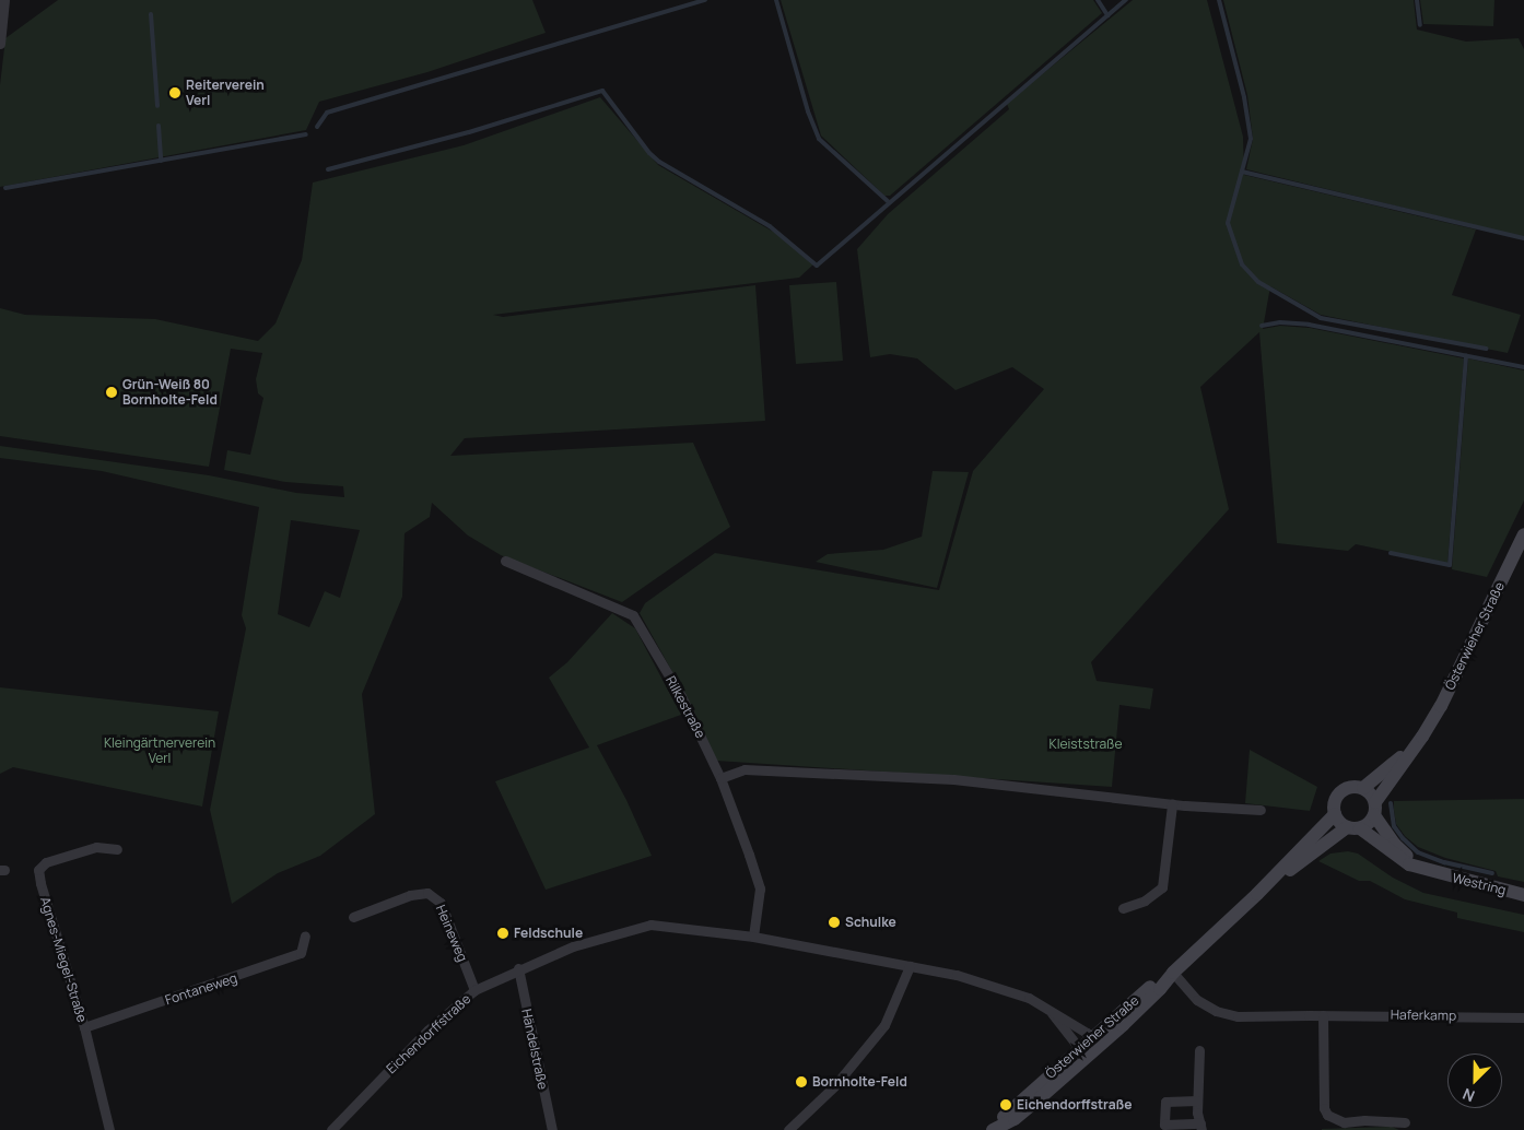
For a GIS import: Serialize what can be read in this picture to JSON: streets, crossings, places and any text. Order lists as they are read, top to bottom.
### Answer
{
  "streets": {
    "street": [
      "Österwieher Straße",
      "Rilkestraße",
      "Westring",
      "Heineweg",
      "Agnes-Miegel-Straße",
      "Fontaneweg",
      "Haferkamp",
      "Eichendorffstraße",
      "Händelstraße"
    ]
  },
  "crossings": [
    ["Österwieher Straße", "Westring"],
    ["Österwieher Straße", "Haferkamp"],
    ["Österwieher Straße", "Eichendorffstraße"],
    ["Rilkestraße", "Eichendorffstraße"],
    ["Heineweg", "Eichendorffstraße"],
    ["Agnes-Miegel-Straße", "Fontaneweg"],
    ["Eichendorffstraße", "Händelstraße"]
  ],
  "parks": ["Kleingärtnerverein Verl", "Kleiststraße"],
  "places": [
    "Reiterverein Verl",
    "Grün-Weiß 80 Bornholte-Feld",
    "Schulke",
    "Feldschule",
    "Bornholte-Feld",
    "Eichendorffstraße"
  ],
  "north": "bottom left"
}
